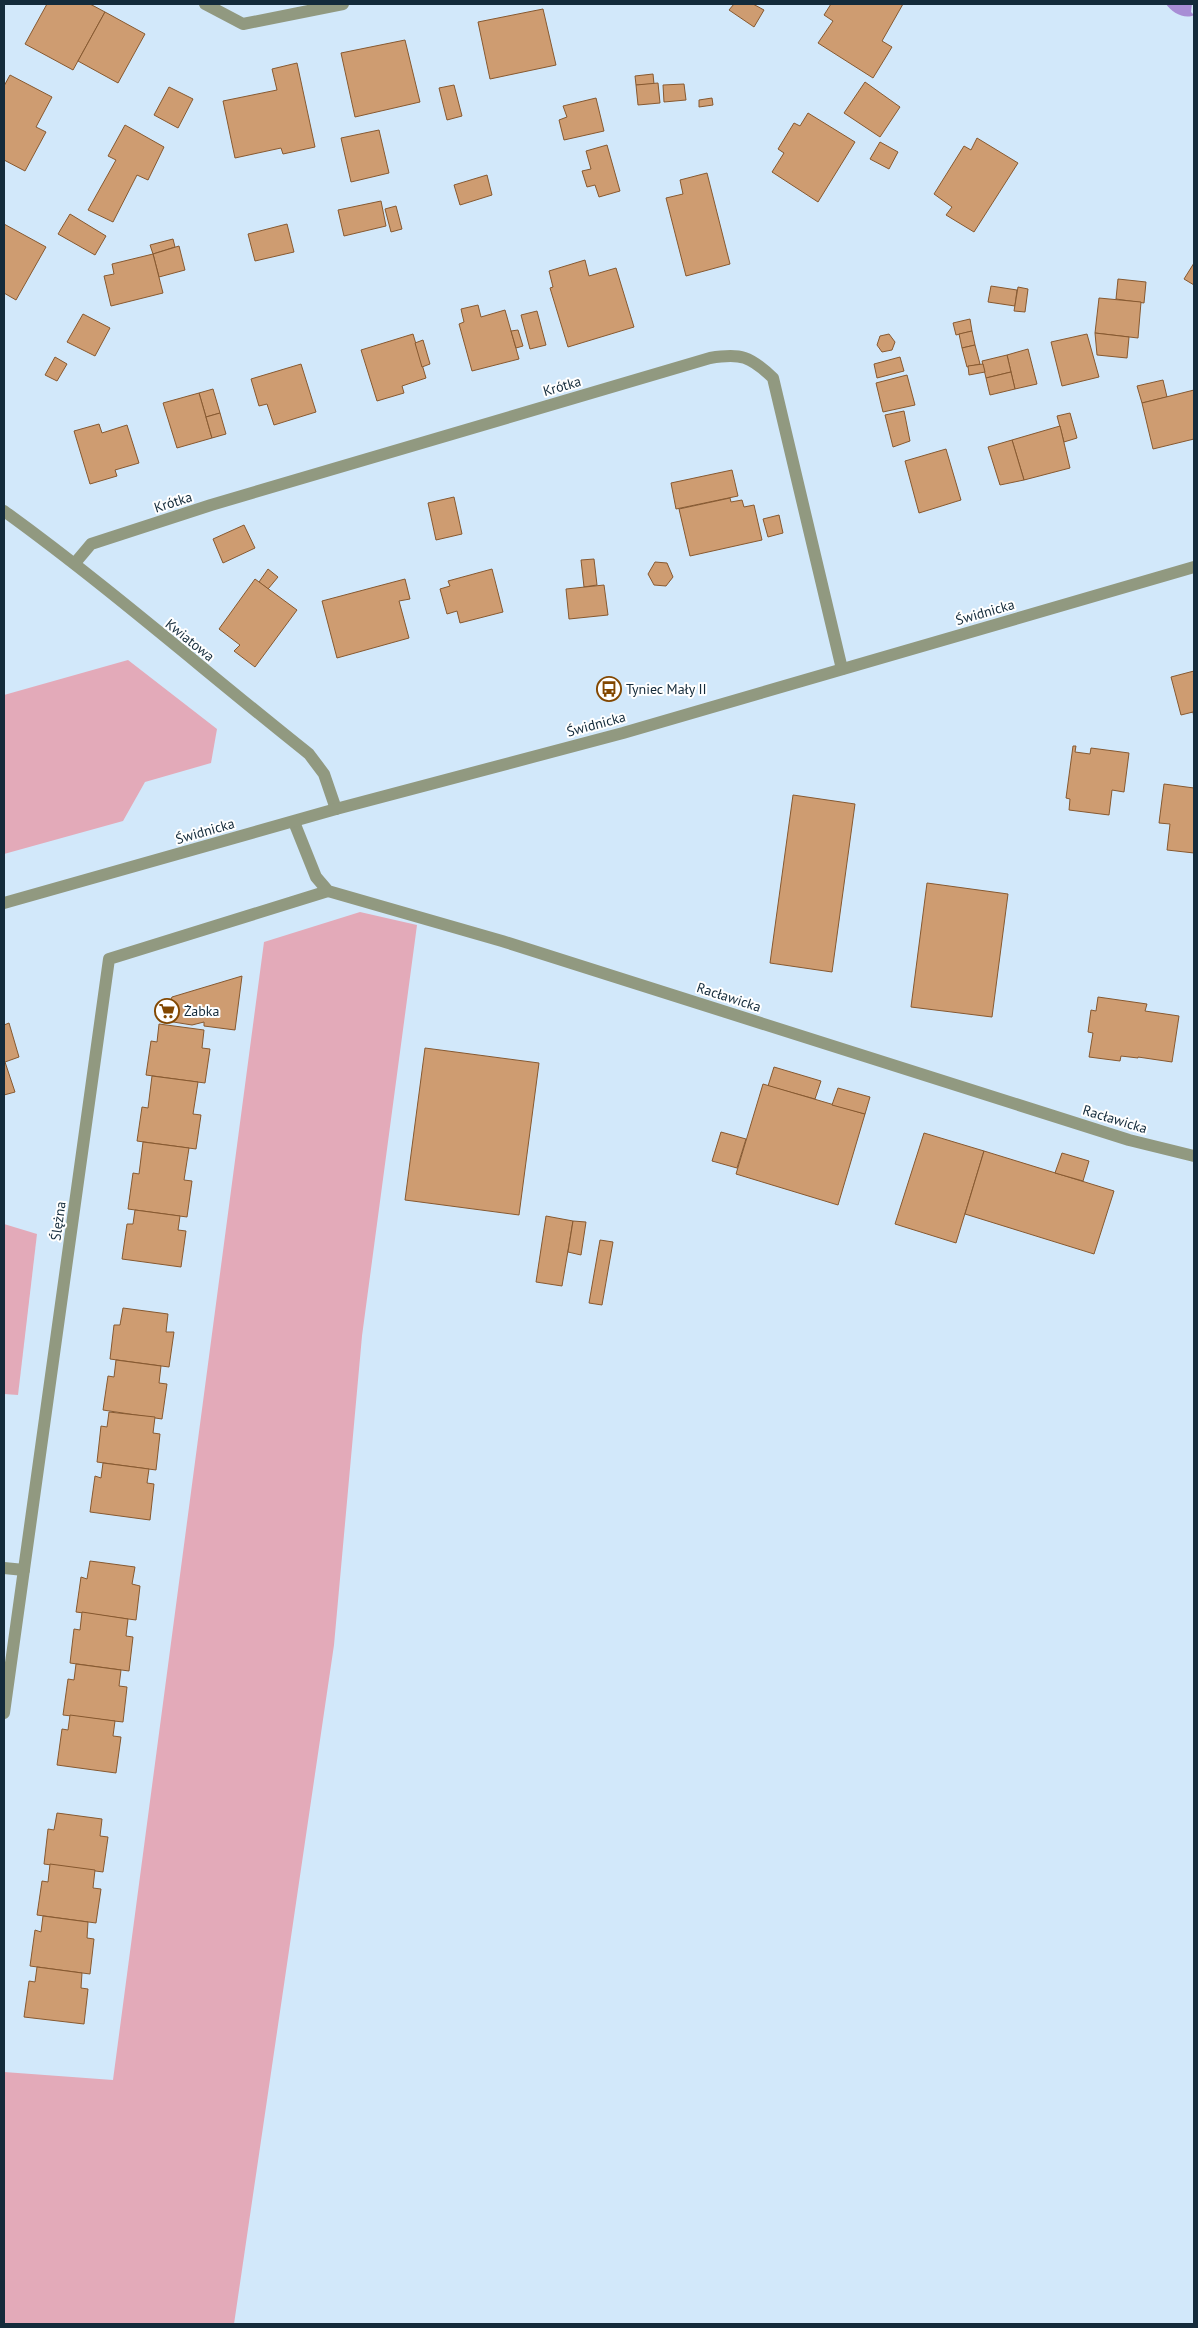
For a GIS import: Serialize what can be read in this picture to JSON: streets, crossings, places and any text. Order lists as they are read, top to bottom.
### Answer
{
  "streets": {
    "street": [
      "Krótka",
      "Świdnicka",
      "Kwiatowa",
      "Racławicka",
      "Ślężna"
    ]
  },
  "crossings": [
    ["Krótka", "Świdnicka"],
    ["Krótka", "Kwiatowa"],
    ["Świdnicka", "Kwiatowa"],
    ["Racławicka", "Ślężna"]
  ],
  "places": {
    "bus stop": ["Tyniec Mały II"],
    "supermarket": ["Żabka"]
  }
}
